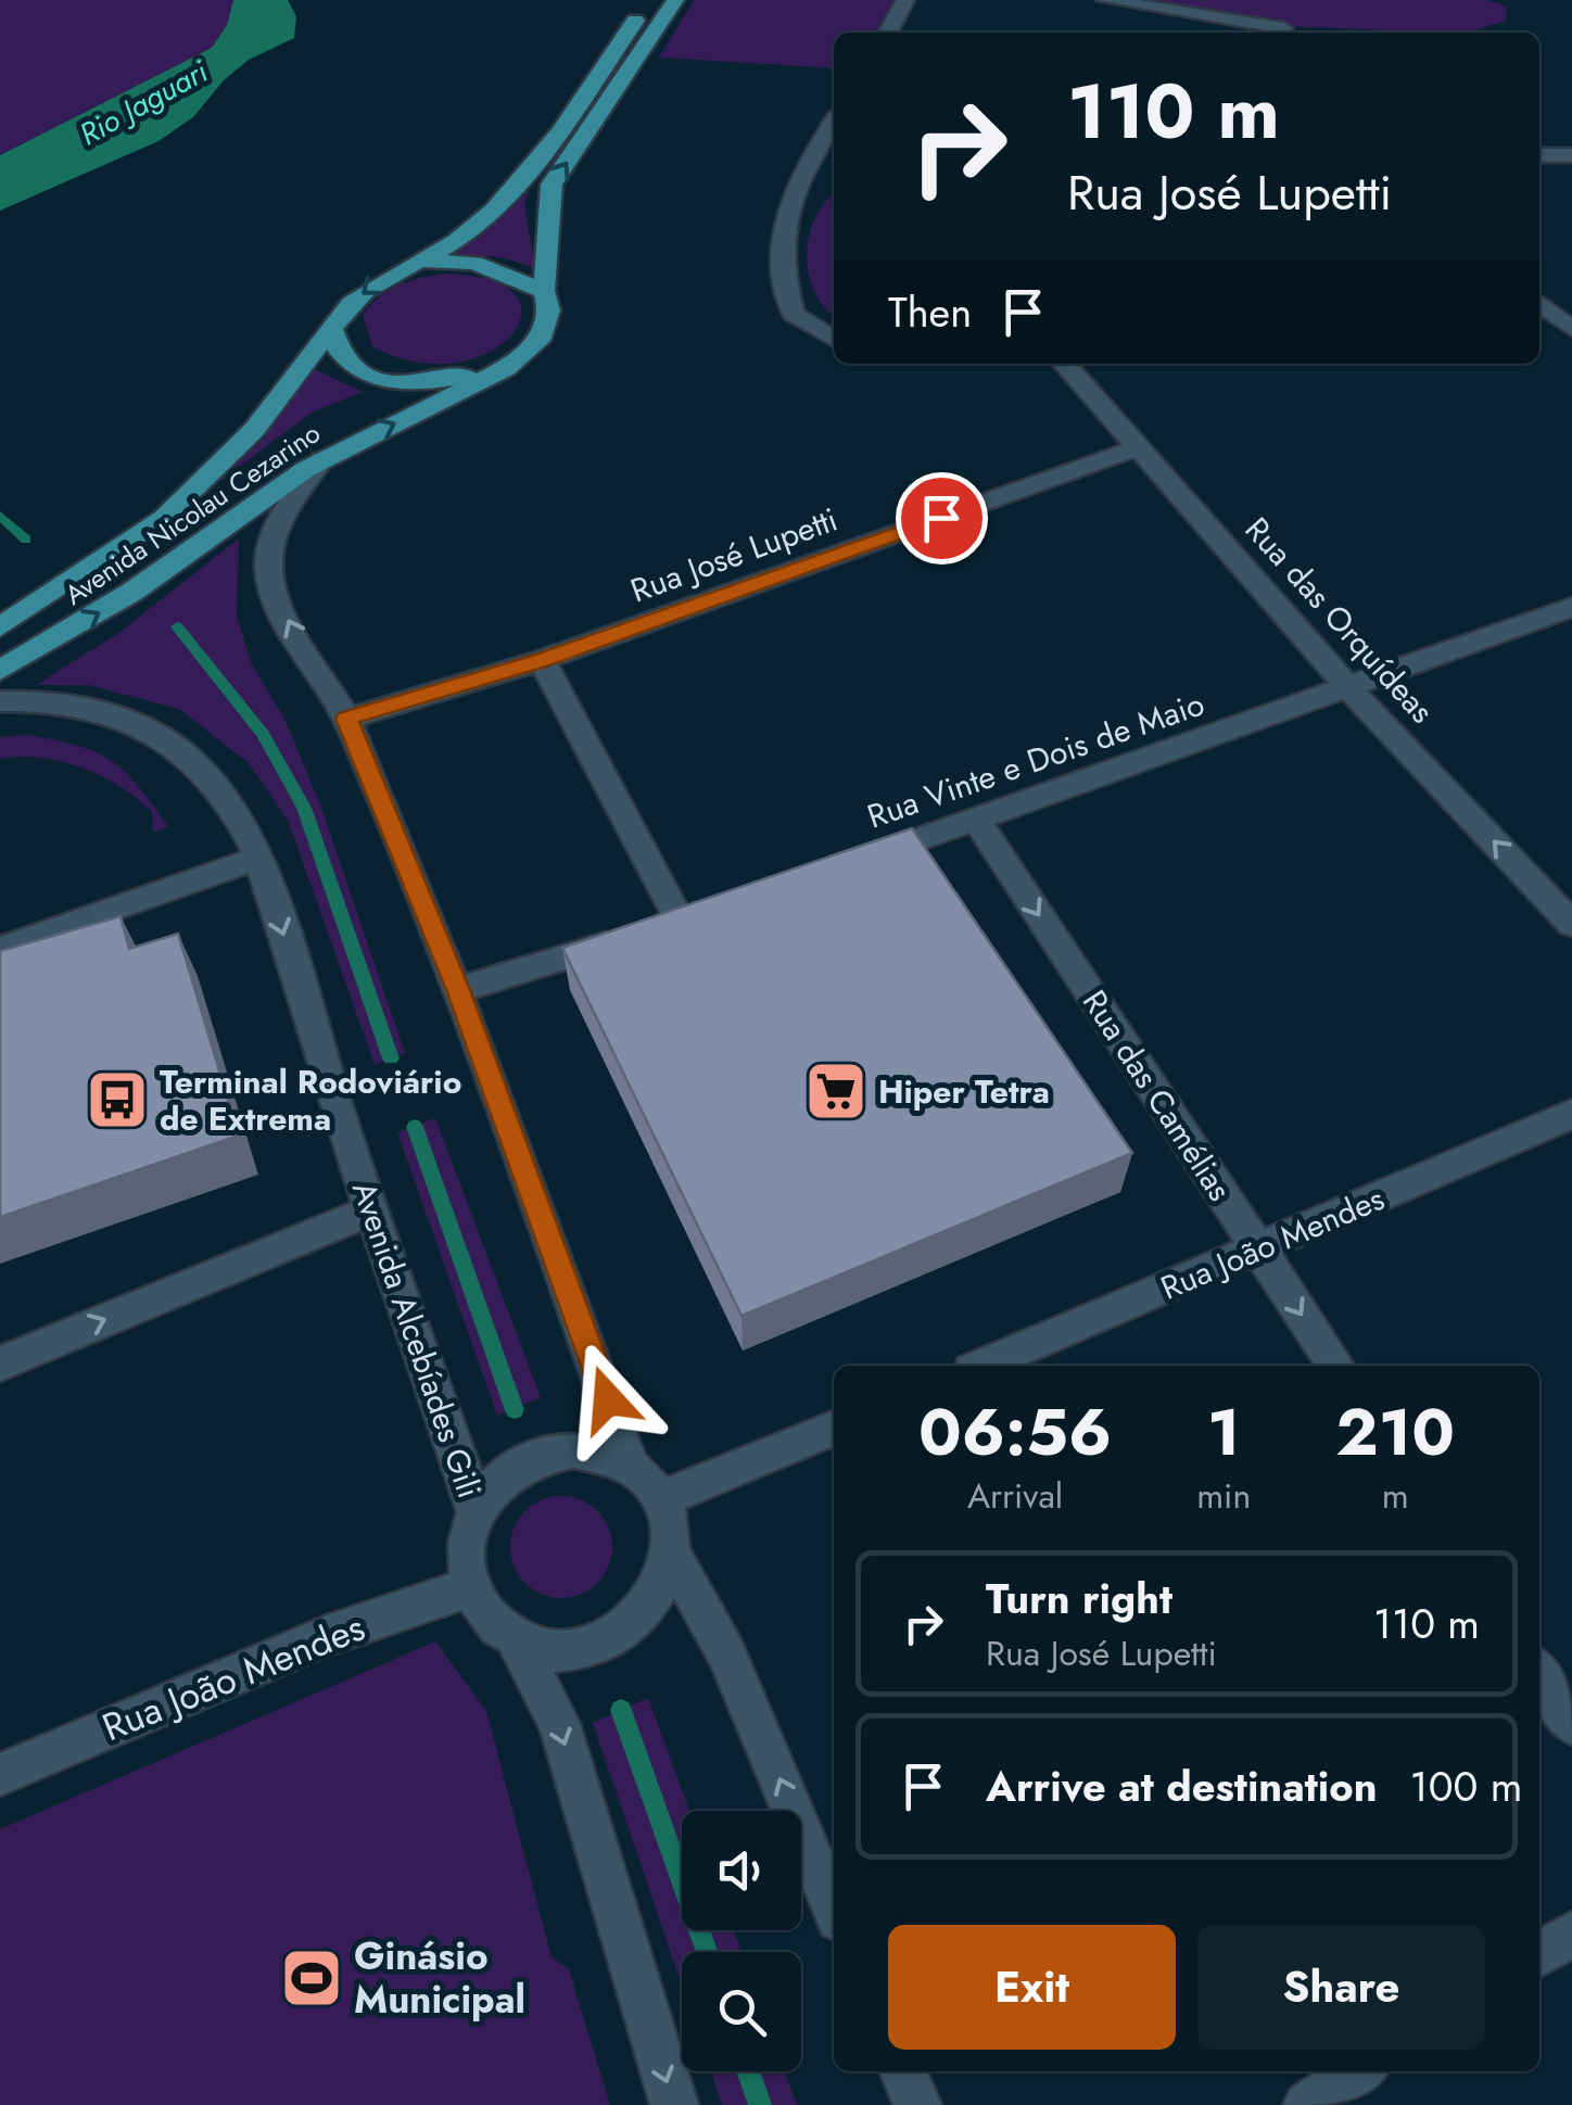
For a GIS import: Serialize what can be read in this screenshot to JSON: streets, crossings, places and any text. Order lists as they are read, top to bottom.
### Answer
{
  "streets": {
    "main road": ["Avenida Nicolau Cezarino"],
    "street": [
      "Rua José Lupetti",
      "Rua das Orquídeas",
      "Rua Vinte e Dois de Maio",
      "Rua das Camélias",
      "Rua João Mendes",
      "Avenida Alcebíades Gili"
    ]
  },
  "crossings": [
    ["Rua José Lupetti", "Rua das Orquídeas"],
    ["Rua das Orquídeas", "Rua Vinte e Dois de Maio"],
    ["Rua Vinte e Dois de Maio", "Rua das Camélias"],
    ["Rua das Camélias", "Rua João Mendes"],
    ["Rua João Mendes", "Avenida Alcebíades Gili"]
  ],
  "one_way": ["Rua das Orquídeas", "Rua das Camélias"],
  "water": ["Rio Jaguari"],
  "places": {
    "supermarket": ["Hiper Tetra"],
    "bus stop": ["Terminal Rodoviário de Extrema"],
    "sports": ["Ginásio Municipal"]
  },
  "page": {
    "turn": ["110 m", "Rua José Lupetti"],
    "then": "Then",
    "eta": [
      "06:56",
      "Arrival",
      "1",
      "min",
      "210",
      "m"
    ],
    "list": [
      {
        "name": "Turn right",
        "note": "Rua José Lupetti",
        "value": "110 m"
      },
      {
        "name": "Arrive at destination",
        "value": "100 m"
      }
    ],
    "buttons": ["Exit", "Share"]
  }
}
